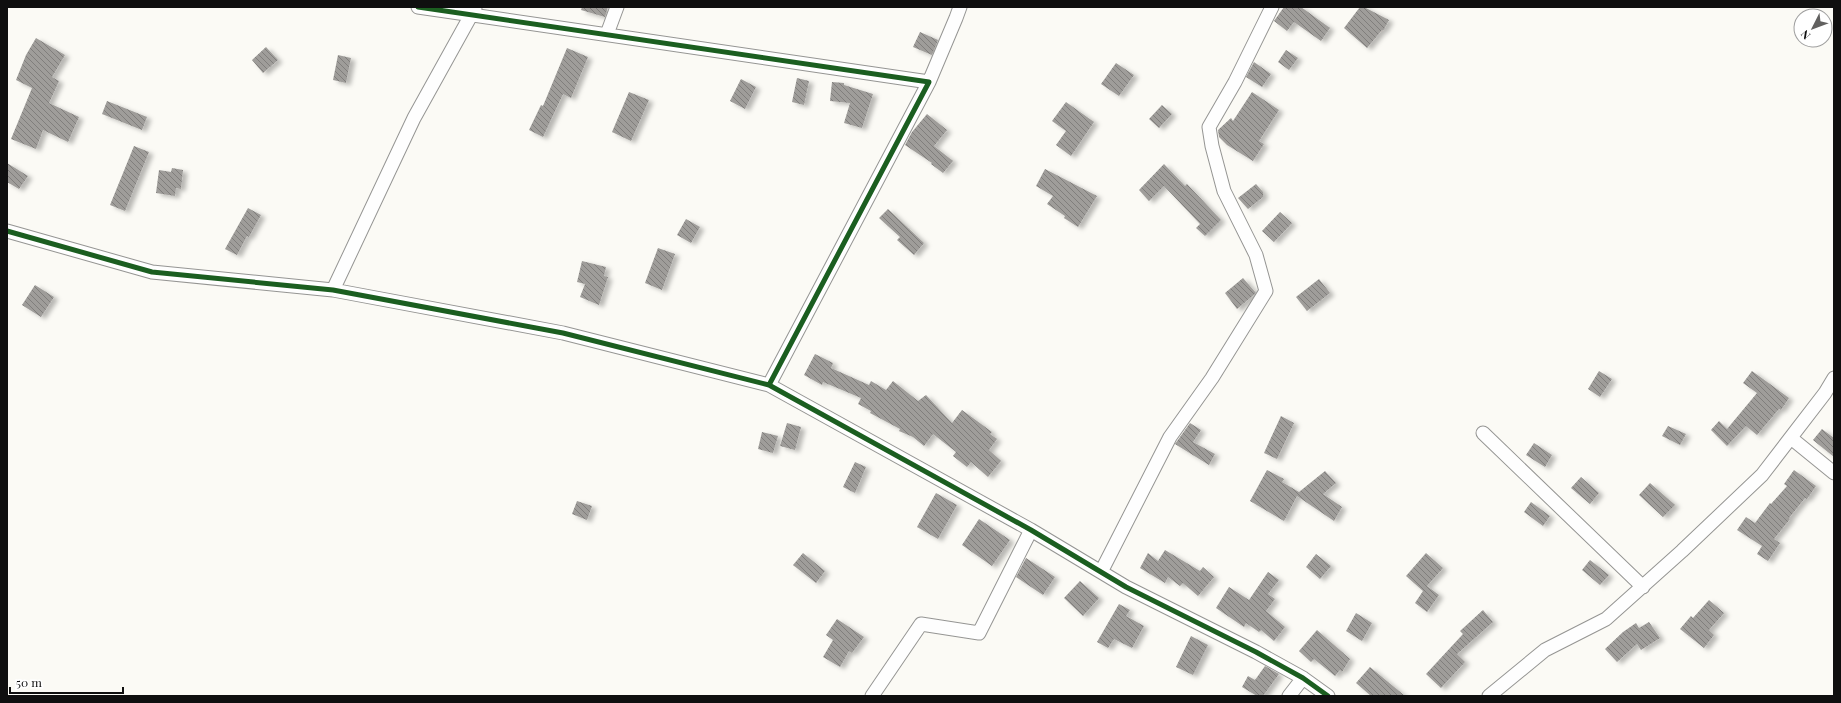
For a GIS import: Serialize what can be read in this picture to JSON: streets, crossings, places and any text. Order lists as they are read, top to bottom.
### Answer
{
  "scale_bar": "50 m",
  "north": "bottom left"
}
